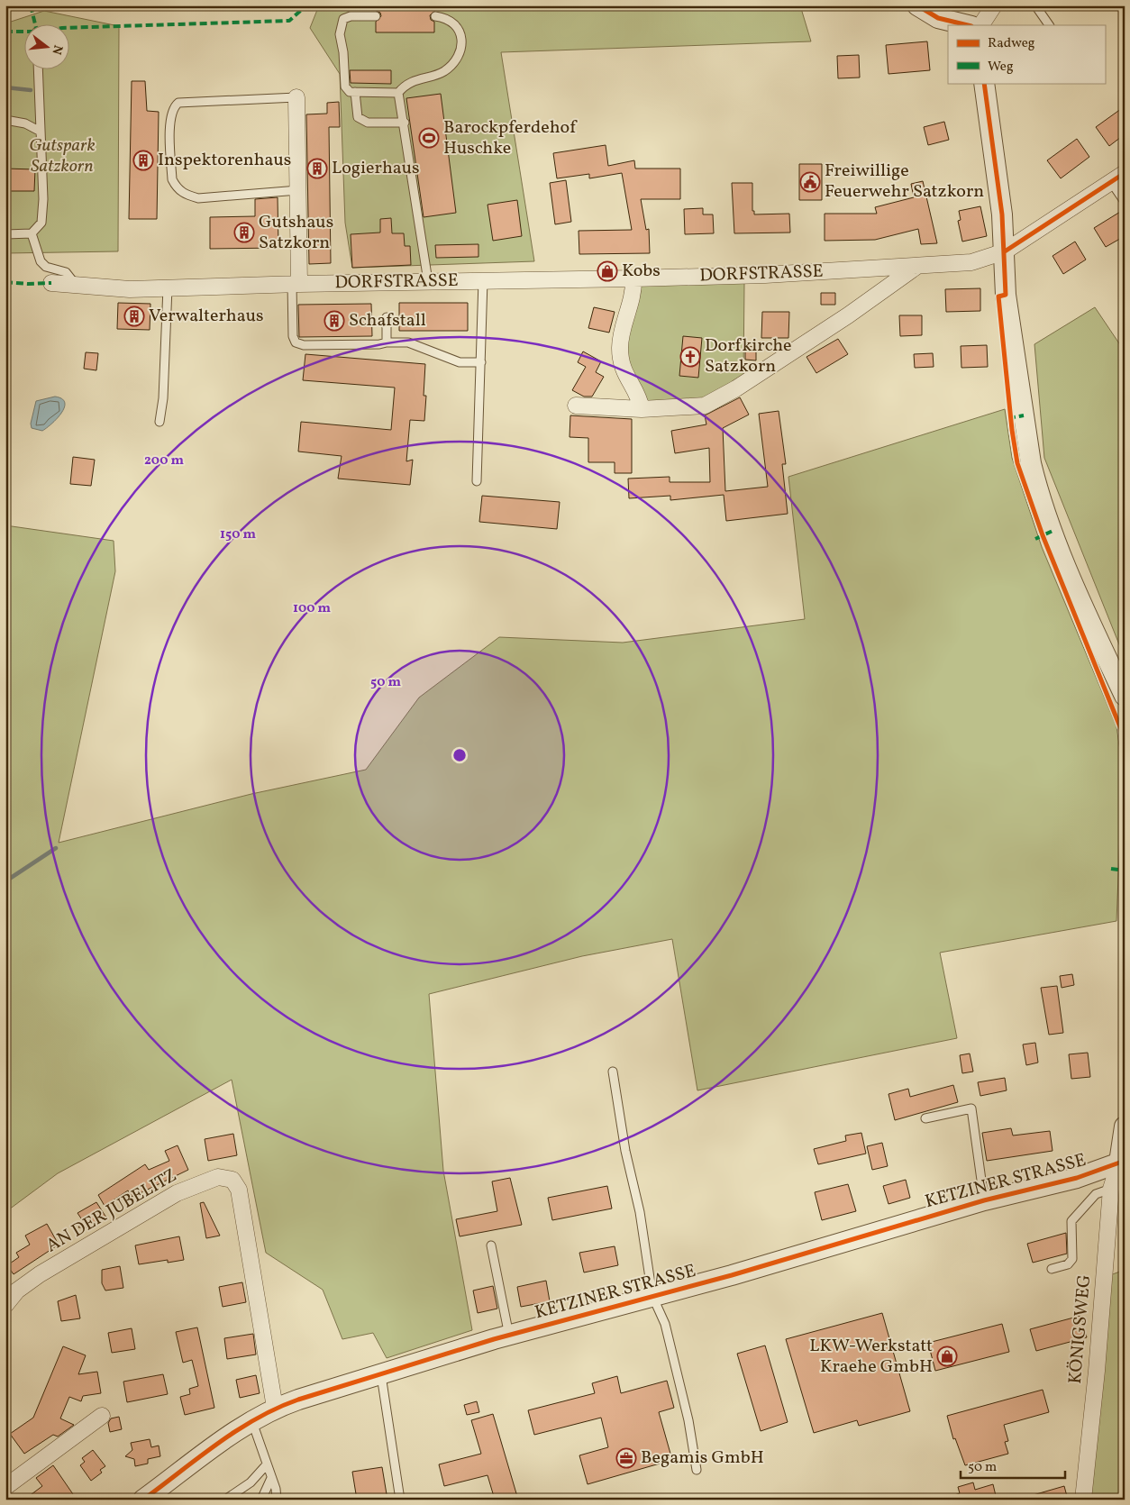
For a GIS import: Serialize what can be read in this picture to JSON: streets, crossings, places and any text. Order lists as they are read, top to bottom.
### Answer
{
  "streets": {
    "street": [
      "DORFSTRASSE",
      "KETZINER STRASSE",
      "AN DER JUBELITZ",
      "KÖNIGSWEG"
    ]
  },
  "crossings": [
    ["KETZINER STRASSE", "AN DER JUBELITZ"],
    ["KETZINER STRASSE", "KÖNIGSWEG"]
  ],
  "parks": ["Gutspark Satzkorn"],
  "places": {
    "sports": ["Barockpferdehof Huschke"],
    "building": [
      "Inspektorenhaus",
      "Logierhaus",
      "Gutshaus Satzkorn",
      "Verwalterhaus",
      "Schafstall"
    ],
    "public building": ["Freiwillige Feuerwehr Satzkorn"],
    "shop": ["Kobs", "LKW-Werkstatt Kraehe GmbH"],
    "church": ["Dorfkirche Satzkorn"],
    "office": ["Begamis GmbH"]
  },
  "legend": ["Radweg", "Weg"],
  "scale_bar": "50 m",
  "north": "right",
  "rings": [
    "200 m",
    "150 m",
    "100 m",
    "50 m"
  ]
}
